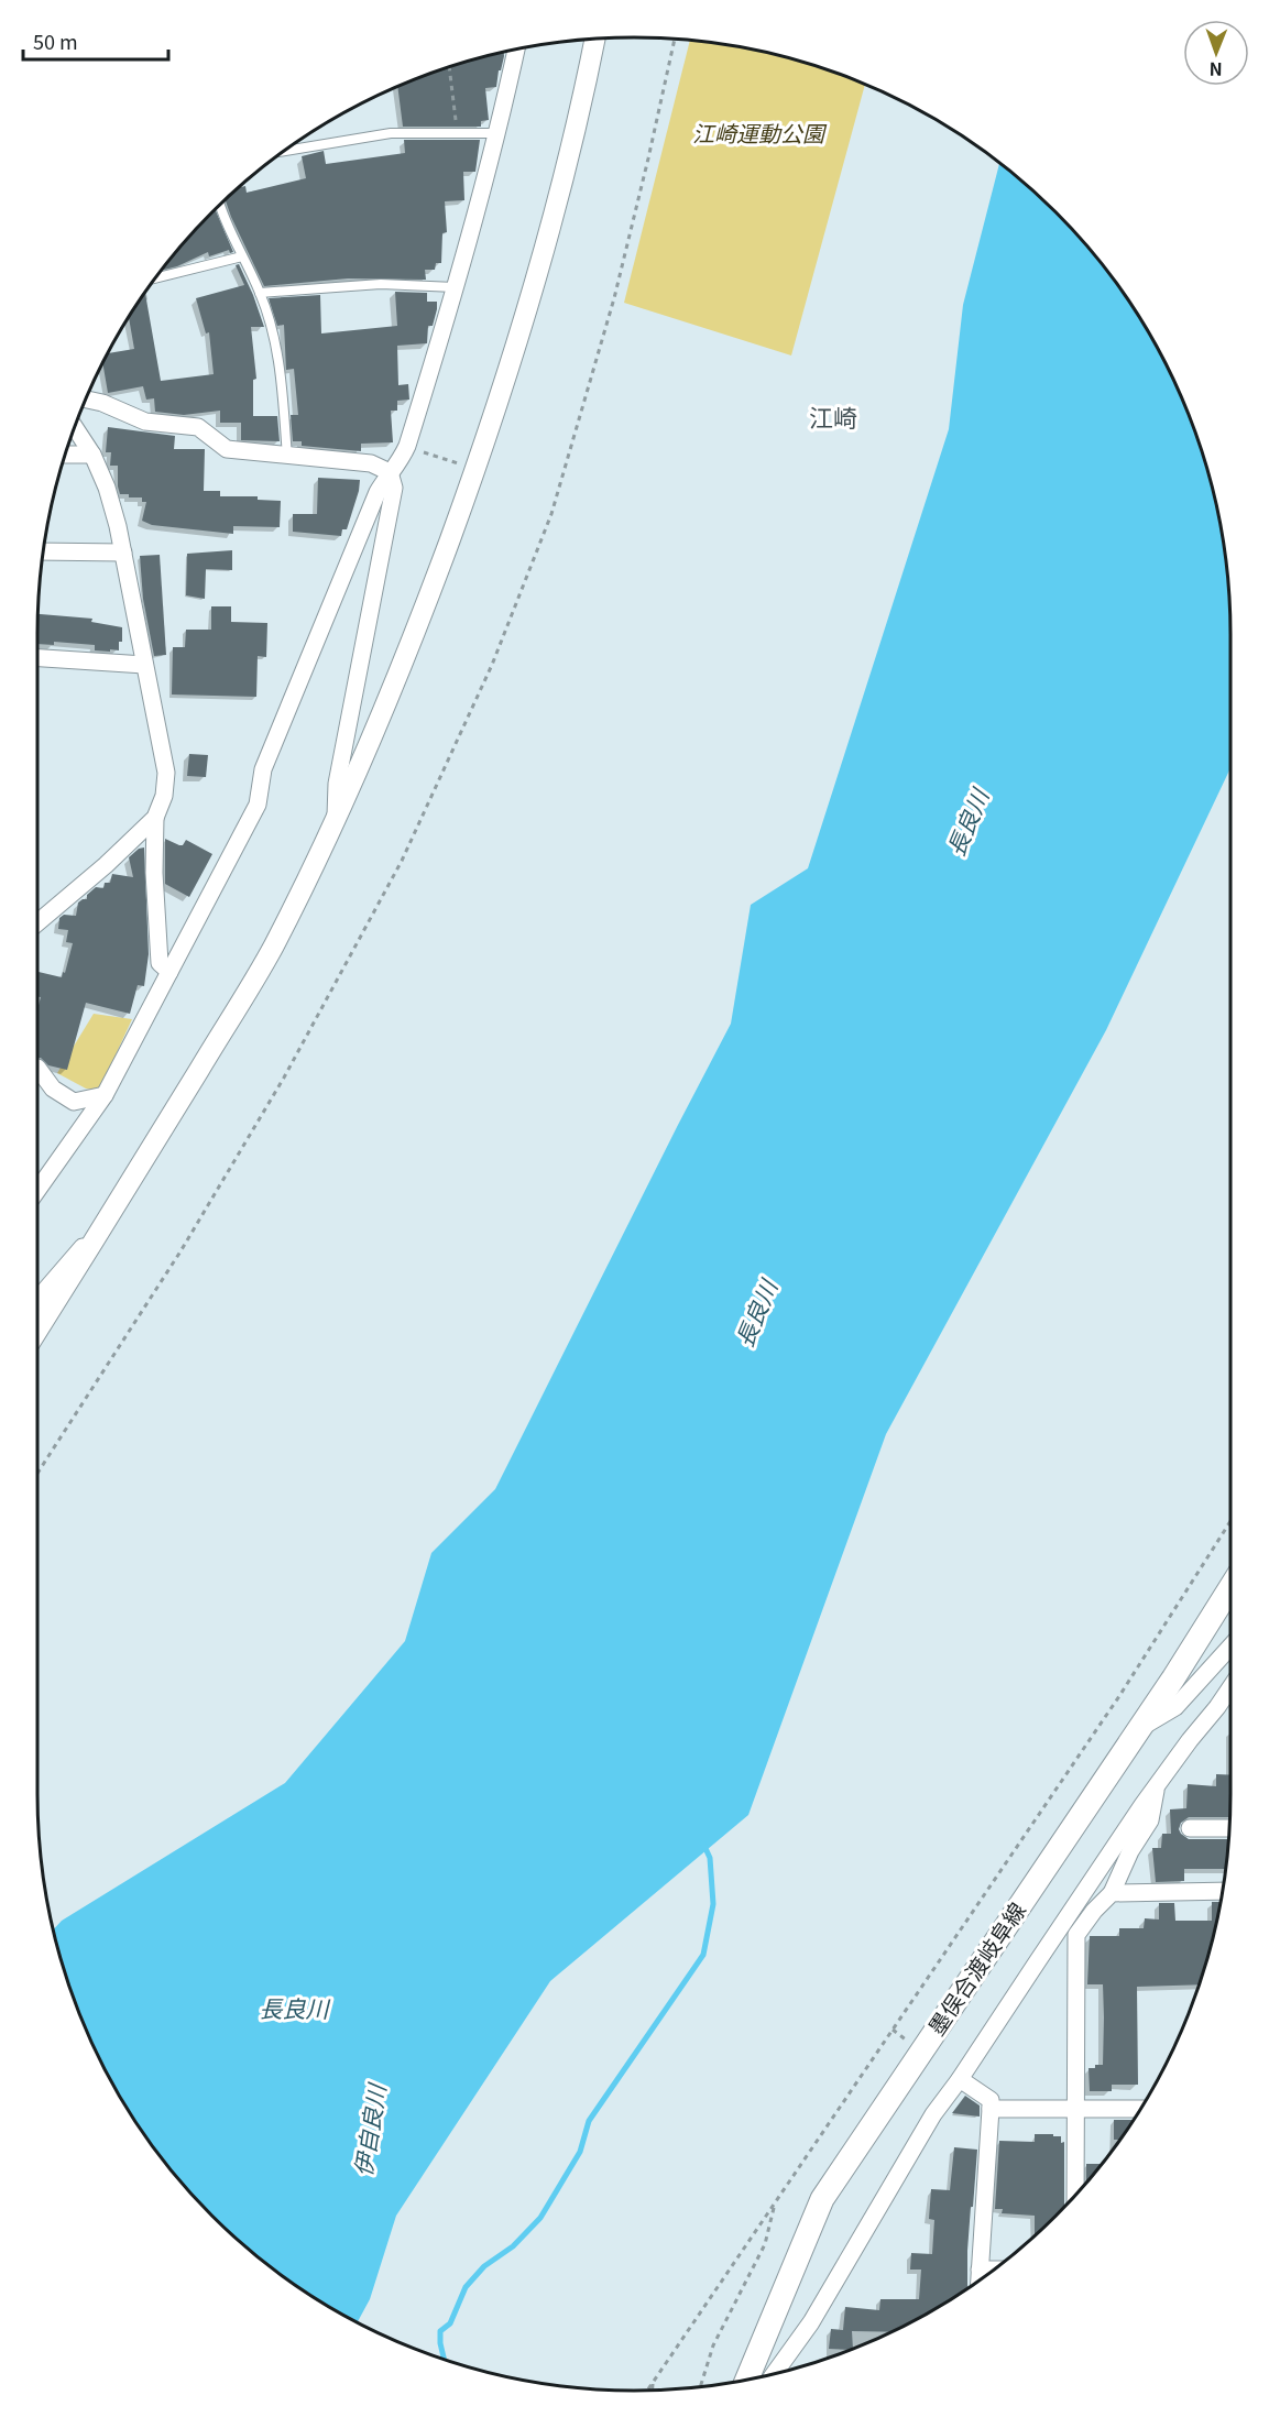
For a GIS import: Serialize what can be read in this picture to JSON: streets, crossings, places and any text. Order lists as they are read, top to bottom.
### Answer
{
  "streets": {
    "main road": ["墨俣合渡岐阜線"]
  },
  "districts": ["江崎"],
  "water": ["長良川", "伊自良川"],
  "parks": ["江崎運動公園"],
  "scale_bar": "50 m",
  "north": "bottom"
}
